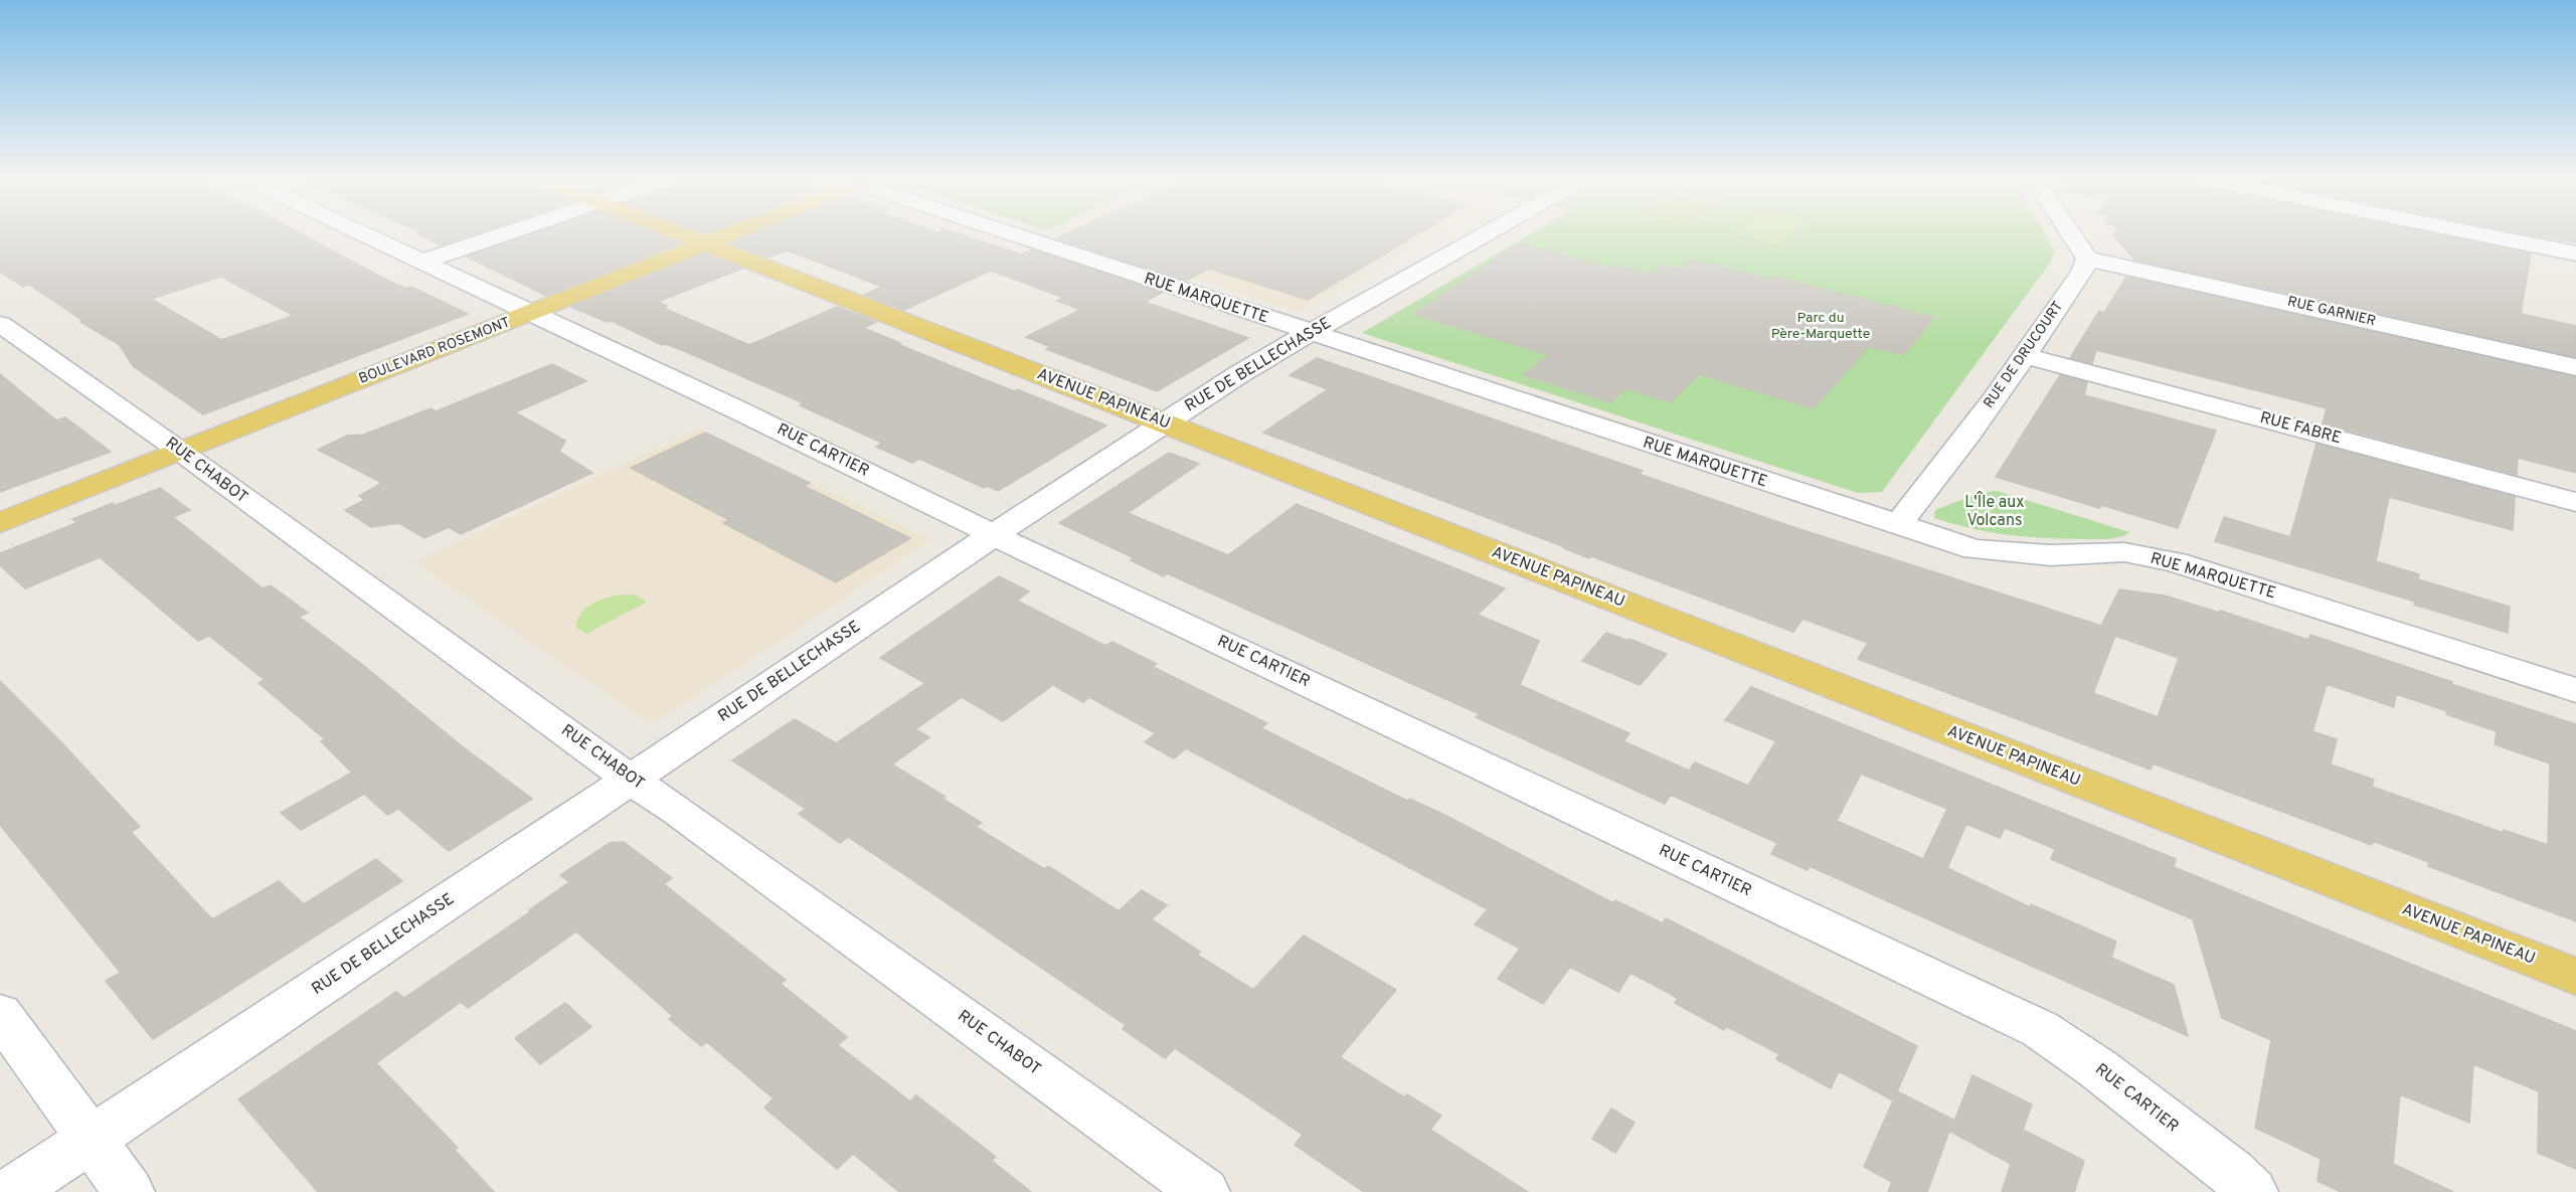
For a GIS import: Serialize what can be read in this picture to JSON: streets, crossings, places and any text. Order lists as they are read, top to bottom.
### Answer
{
  "streets": {
    "main road": ["BOULEVARD ROSEMONT", "AVENUE PAPINEAU"],
    "street": [
      "RUE MARQUETTE",
      "RUE GARNIER",
      "RUE DE DRUCOURT",
      "RUE DE BELLECHASSE",
      "RUE FABRE",
      "RUE CARTIER",
      "RUE CHABOT"
    ]
  },
  "crossings": [
    ["RUE MARQUETTE", "RUE DE DRUCOURT"],
    ["RUE MARQUETTE", "RUE DE BELLECHASSE"],
    ["RUE GARNIER", "RUE DE DRUCOURT"],
    ["BOULEVARD ROSEMONT", "AVENUE PAPINEAU"],
    ["BOULEVARD ROSEMONT", "RUE CARTIER"],
    ["BOULEVARD ROSEMONT", "RUE CHABOT"],
    ["RUE DE DRUCOURT", "RUE FABRE"],
    ["RUE DE BELLECHASSE", "AVENUE PAPINEAU"],
    ["RUE DE BELLECHASSE", "RUE CARTIER"],
    ["RUE DE BELLECHASSE", "RUE CHABOT"]
  ],
  "parks": ["Parc du Père-Marquette", "L'Île aux Volcans"]
}
